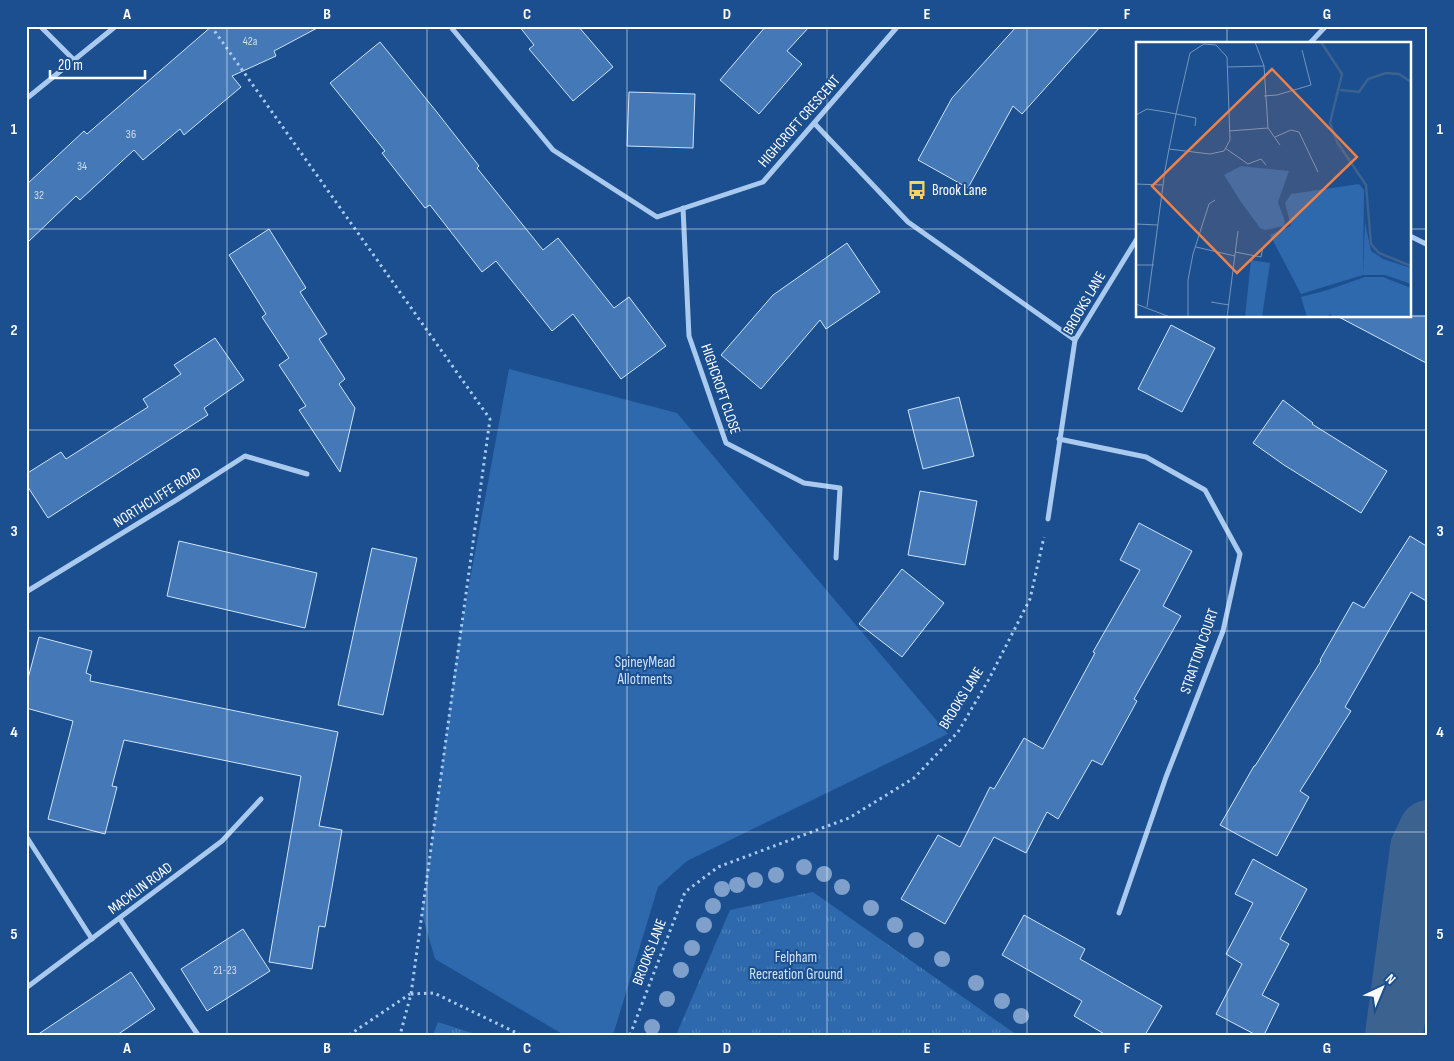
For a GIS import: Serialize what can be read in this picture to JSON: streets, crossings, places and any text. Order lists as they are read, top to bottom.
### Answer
{
  "streets": {
    "street": [
      "HIGHCROFT CRESCENT",
      "BROOKS LANE",
      "HIGHCROFT CLOSE",
      "NORTHCLIFFE ROAD",
      "STRATTON COURT",
      "MACKLIN ROAD"
    ]
  },
  "crossings": [
    ["HIGHCROFT CRESCENT", "HIGHCROFT CLOSE"],
    ["BROOKS LANE", "STRATTON COURT"]
  ],
  "parks": ["SpineyMead Allotments", "Felpham Recreation Ground"],
  "places": {
    "bus stop": ["Brook Lane"]
  },
  "house_numbers": [
    "42a",
    "36",
    "34",
    "32",
    "21-23"
  ],
  "scale_bar": "20 m",
  "north": "top right",
  "grid": {
    "columns": [
      "A",
      "B",
      "C",
      "D",
      "E",
      "F",
      "G"
    ],
    "rows": [
      "1",
      "2",
      "3",
      "4",
      "5"
    ]
  }
}
